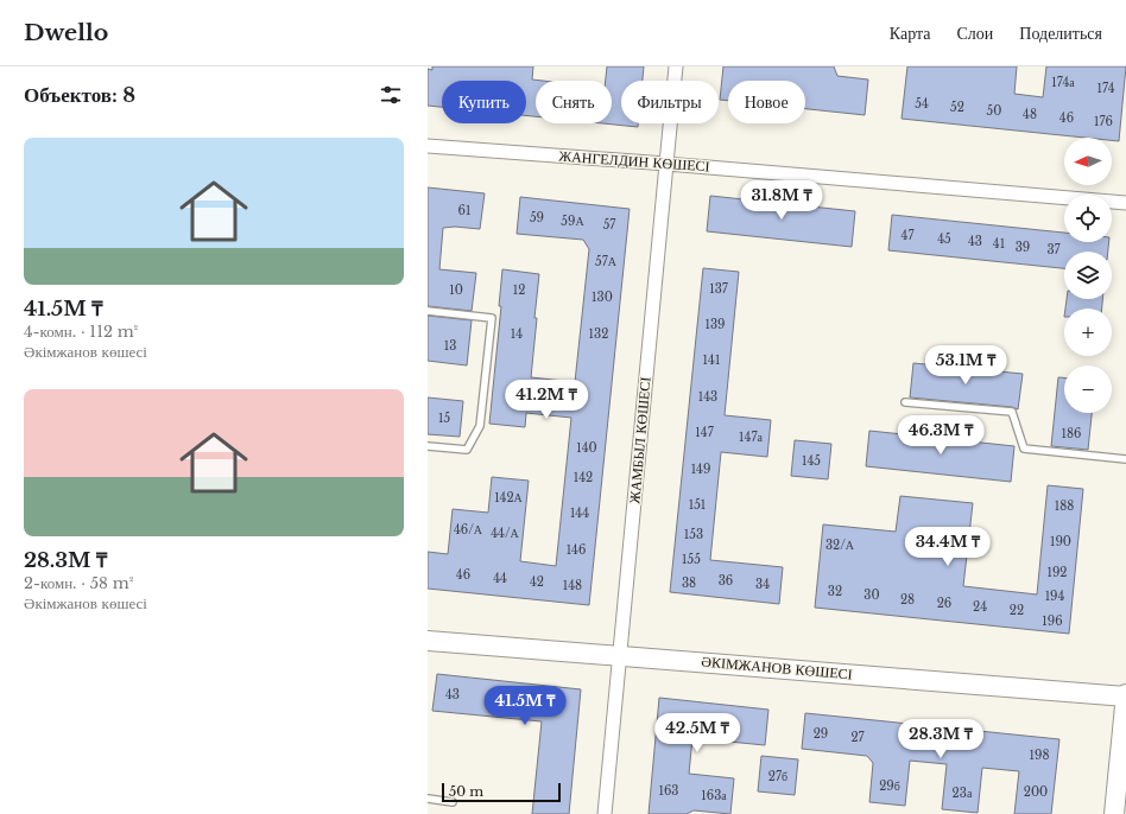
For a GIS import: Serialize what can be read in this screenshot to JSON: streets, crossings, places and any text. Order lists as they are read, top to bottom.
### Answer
{
  "streets": {
    "main road": ["ӘКІМЖАНОВ КӨШЕСІ"],
    "street": ["ЖАНГЕЛДИН КӨШЕСІ", "ЖАМБЫЛ КӨШЕСІ"]
  },
  "crossings": [
    ["ЖАНГЕЛДИН КӨШЕСІ", "ЖАМБЫЛ КӨШЕСІ"],
    ["ЖАМБЫЛ КӨШЕСІ", "ӘКІМЖАНОВ КӨШЕСІ"]
  ],
  "house_numbers": [
    "174а",
    "174",
    "54",
    "52",
    "50",
    "48",
    "46",
    "176",
    "61",
    "59",
    "59А",
    "57",
    "47",
    "45",
    "43",
    "41",
    "39",
    "37",
    "57А",
    "137",
    "10",
    "12",
    "130",
    "139",
    "14",
    "132",
    "13",
    "141",
    "143",
    "15",
    "147",
    "186",
    "147а",
    "140",
    "145",
    "149",
    "142",
    "142А",
    "151",
    "188",
    "144",
    "46/А",
    "44/А",
    "153",
    "190",
    "32/А",
    "146",
    "155",
    "192",
    "46",
    "44",
    "36",
    "42",
    "38",
    "34",
    "148",
    "32",
    "30",
    "194",
    "28",
    "26",
    "24",
    "22",
    "196",
    "43",
    "29",
    "27",
    "198",
    "27б",
    "29б",
    "163",
    "200",
    "23а",
    "163а"
  ],
  "scale_bar": "50 m",
  "north": "left",
  "page": {
    "header": "Dwello",
    "nav": ["Карта", "Слои", "Поделиться"],
    "heading": "Объектов: 8",
    "chip": [
      "Купить",
      "Снять",
      "Фильтры",
      "Новое"
    ],
    "list": [
      {
        "name": "41.5M ₸",
        "note": "4-комн. · 112 m² · Әкімжанов көшесі"
      },
      {
        "name": "28.3M ₸",
        "note": "2-комн. · 58 m² · Әкімжанов көшесі"
      }
    ],
    "map_buttons": ["+", "−"],
    "price": [
      "31.8M ₸",
      "53.1M ₸",
      "41.2M ₸",
      "46.3M ₸",
      "34.4M ₸",
      "41.5M ₸",
      "42.5M ₸",
      "28.3M ₸"
    ],
    "scale": "50 m"
  }
}
